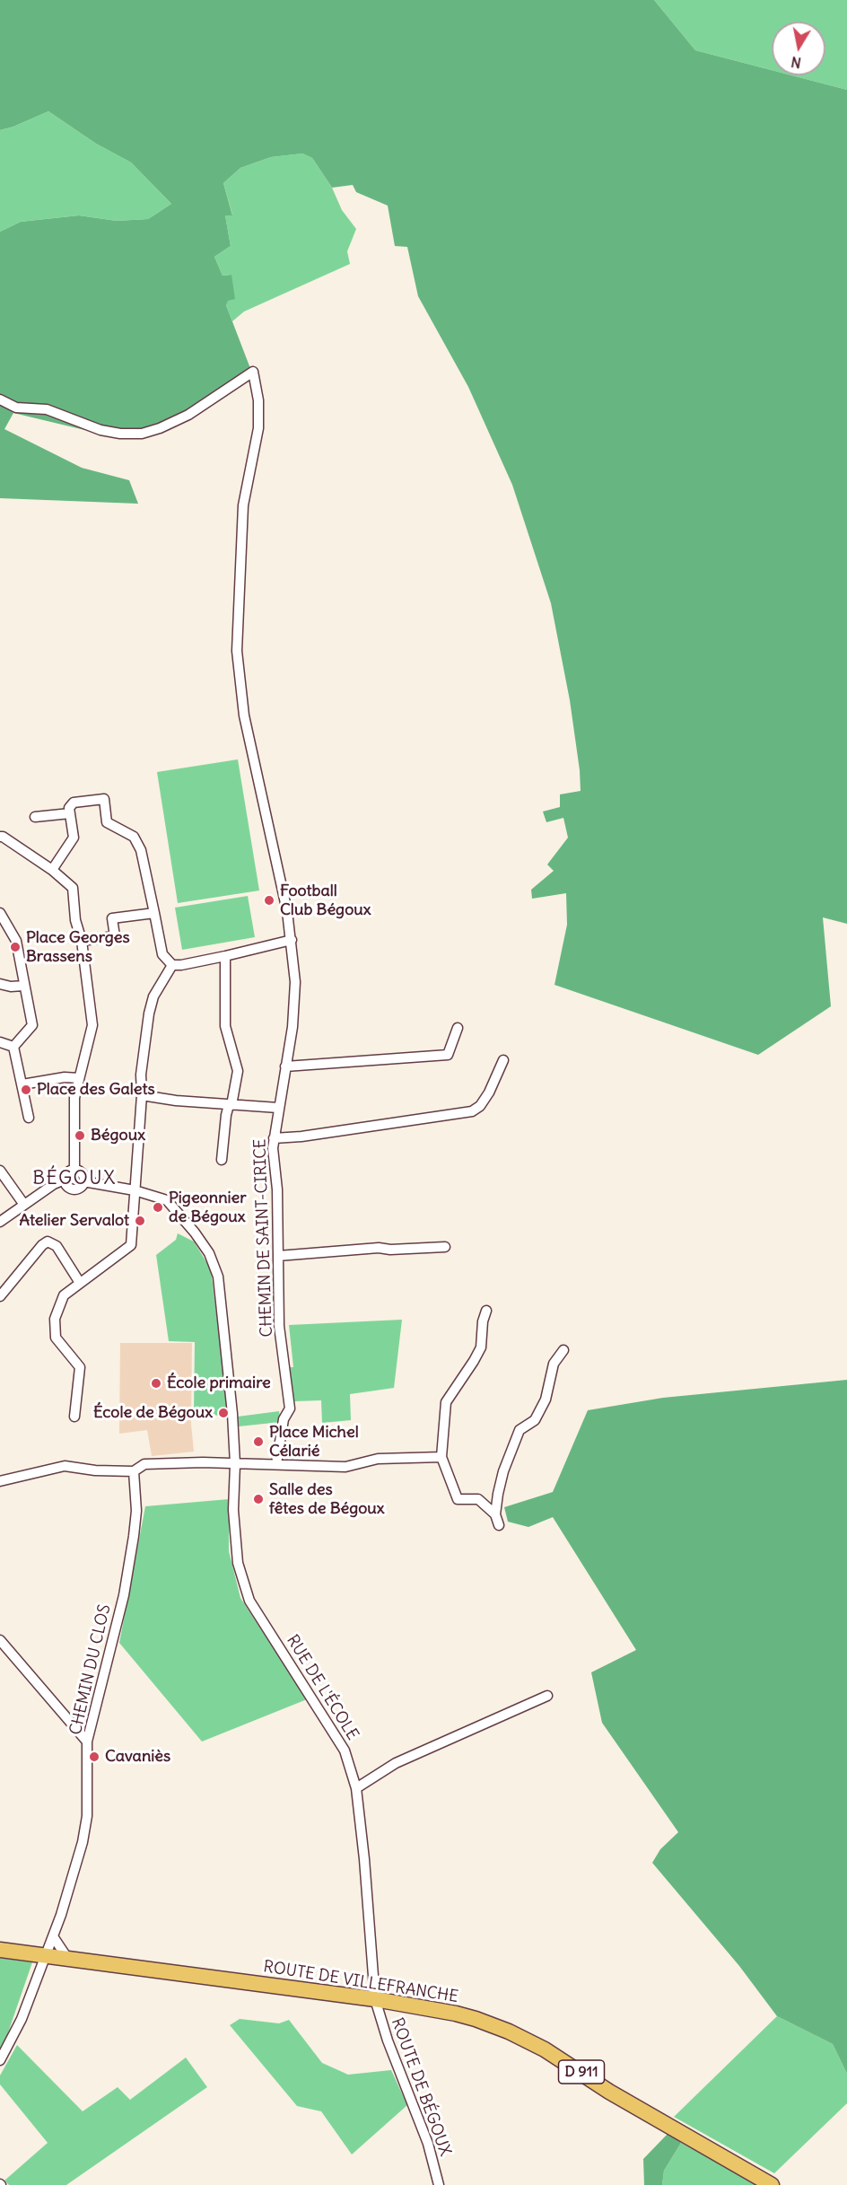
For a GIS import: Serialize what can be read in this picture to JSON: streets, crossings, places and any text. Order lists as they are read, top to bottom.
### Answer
{
  "streets": {
    "main road": ["ROUTE DE VILLEFRANCHE", "D 911"],
    "street": [
      "CHEMIN DE SAINT-CIRICE",
      "CHEMIN DU CLOS",
      "RUE DE L'ÉCOLE",
      "ROUTE DE BÉGOUX"
    ]
  },
  "crossings": [
    ["CHEMIN DU CLOS", "ROUTE DE VILLEFRANCHE"],
    ["RUE DE L'ÉCOLE", "ROUTE DE VILLEFRANCHE"],
    ["RUE DE L'ÉCOLE", "ROUTE DE BÉGOUX"],
    ["ROUTE DE VILLEFRANCHE", "ROUTE DE BÉGOUX"]
  ],
  "districts": ["BÉGOUX"],
  "places": [
    "Football Club Bégoux",
    "Place Georges Brassens",
    "Place des Galets",
    "Bégoux",
    "Pigeonnier de Bégoux",
    "Atelier Servalot",
    "École primaire",
    "École de Bégoux",
    "Place Michel Célarié",
    "Salle des fêtes de Bégoux",
    "Cavaniès"
  ],
  "north": "bottom"
}
